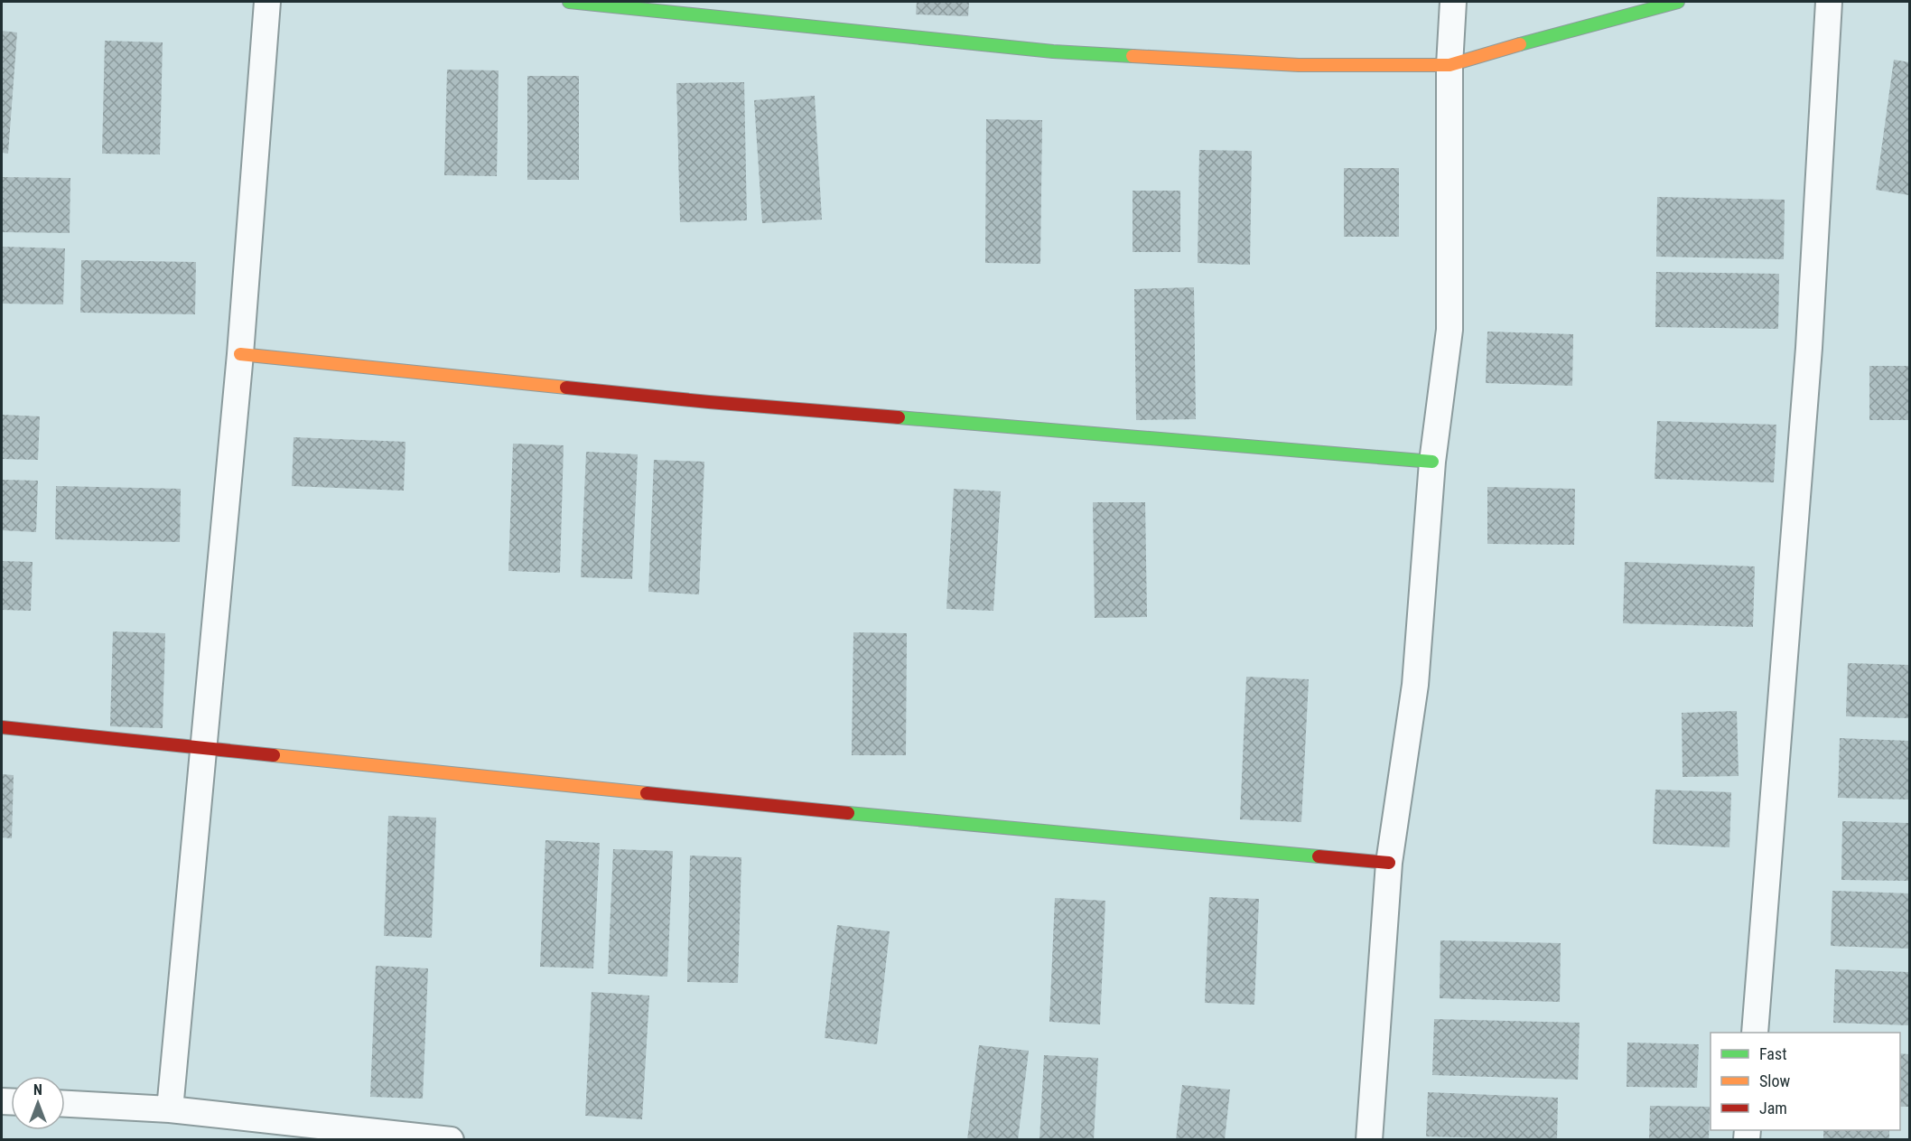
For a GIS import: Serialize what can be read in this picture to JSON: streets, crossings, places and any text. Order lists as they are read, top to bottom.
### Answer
{
  "legend": ["Fast", "Slow", "Jam"],
  "north": "top"
}
